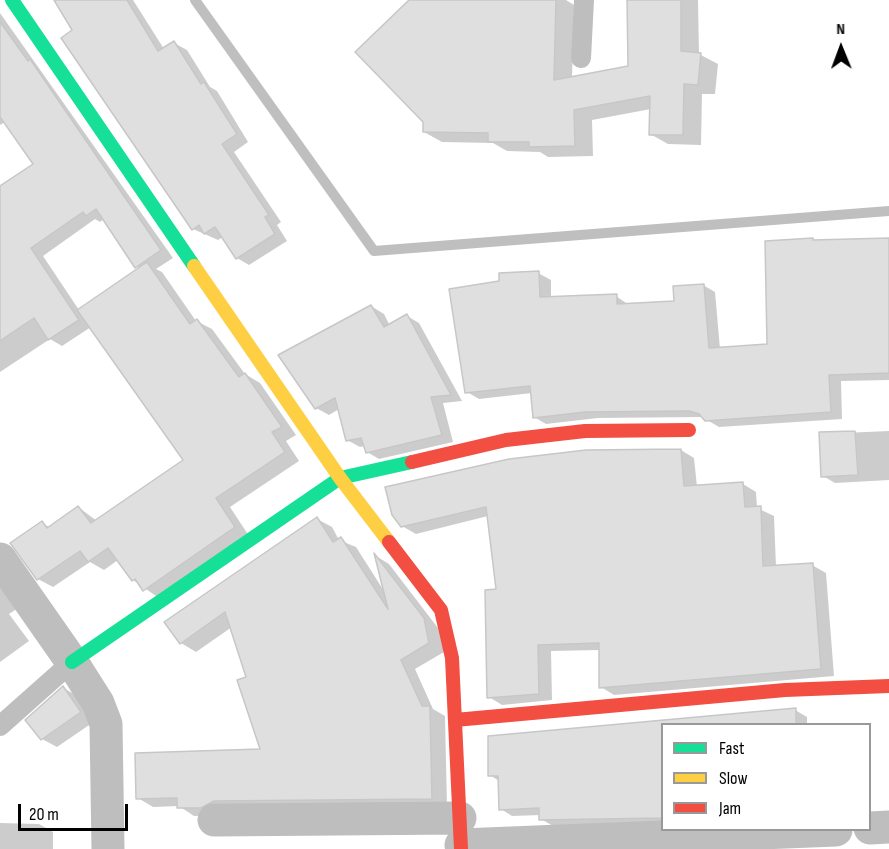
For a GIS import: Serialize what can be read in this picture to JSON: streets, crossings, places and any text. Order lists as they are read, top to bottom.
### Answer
{
  "legend": ["Fast", "Slow", "Jam"],
  "scale_bar": "20 m",
  "north": "top"
}
